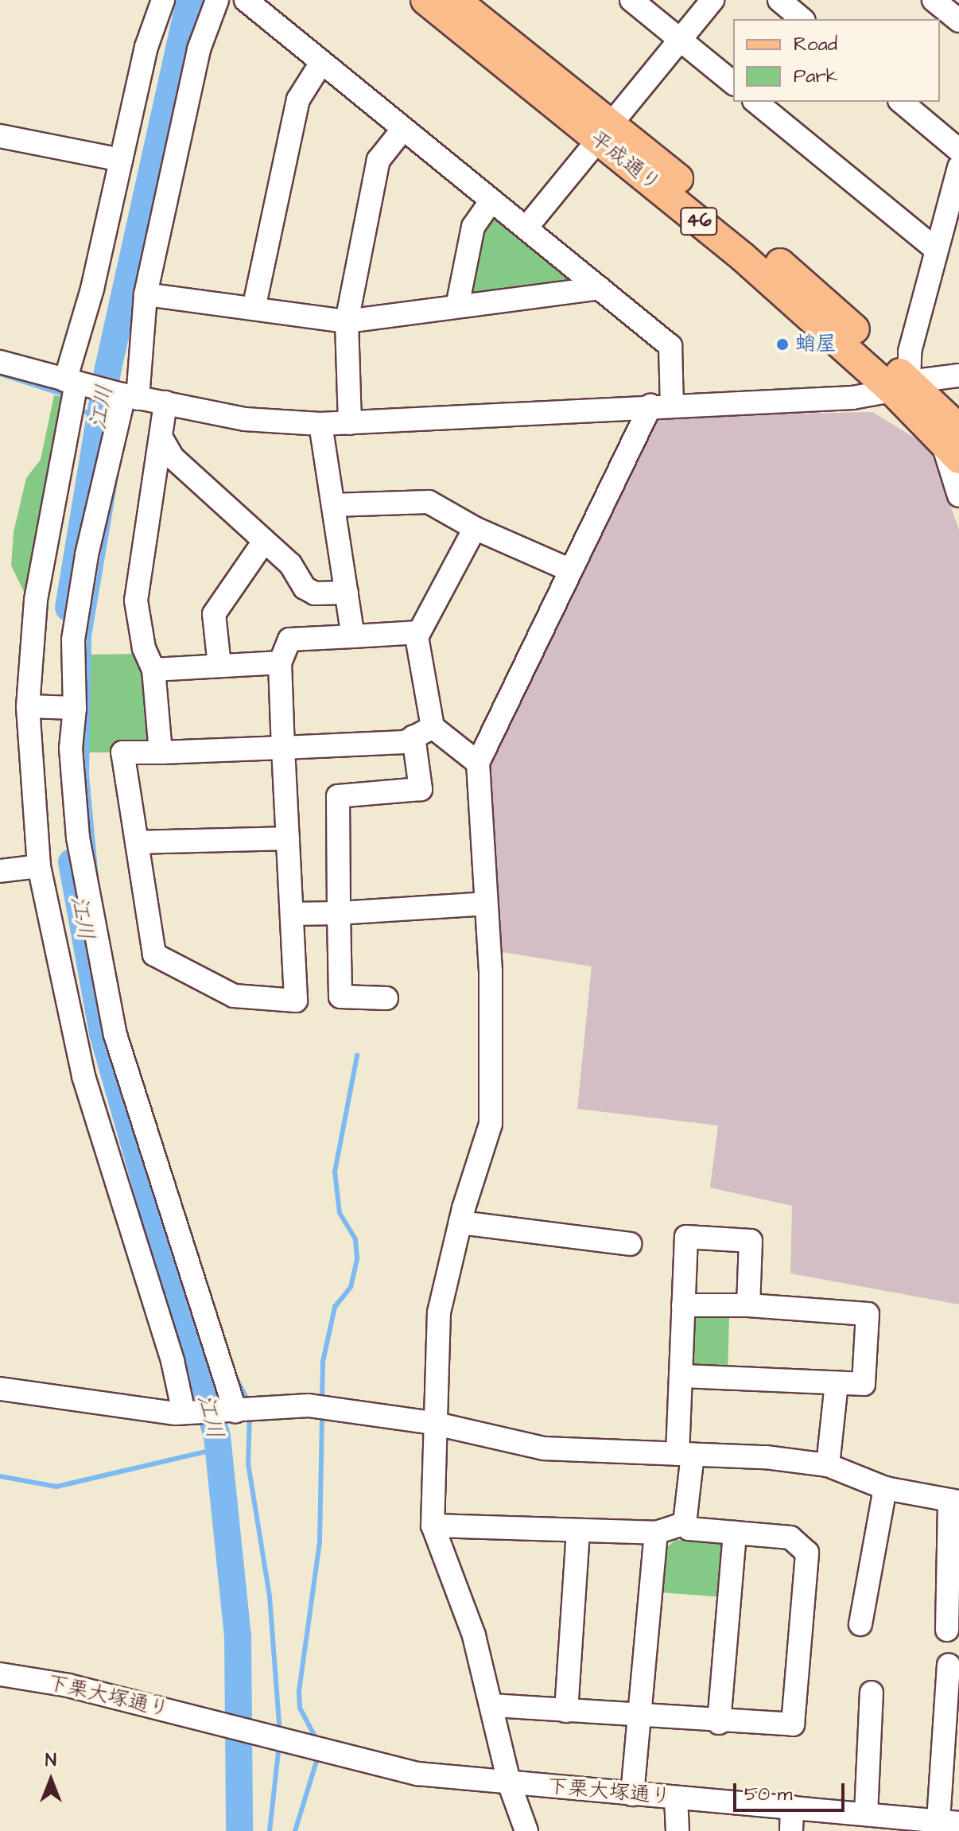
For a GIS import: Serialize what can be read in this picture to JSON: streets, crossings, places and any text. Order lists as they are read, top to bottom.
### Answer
{
  "streets": {
    "main road": ["平成通り", "46"],
    "street": ["下栗大塚通り"]
  },
  "crossings": [
    ["平成通り", "46"]
  ],
  "water": ["江川"],
  "places": ["蛸屋"],
  "legend": ["Road", "Park"],
  "scale_bar": "50 m",
  "north": "top"
}
